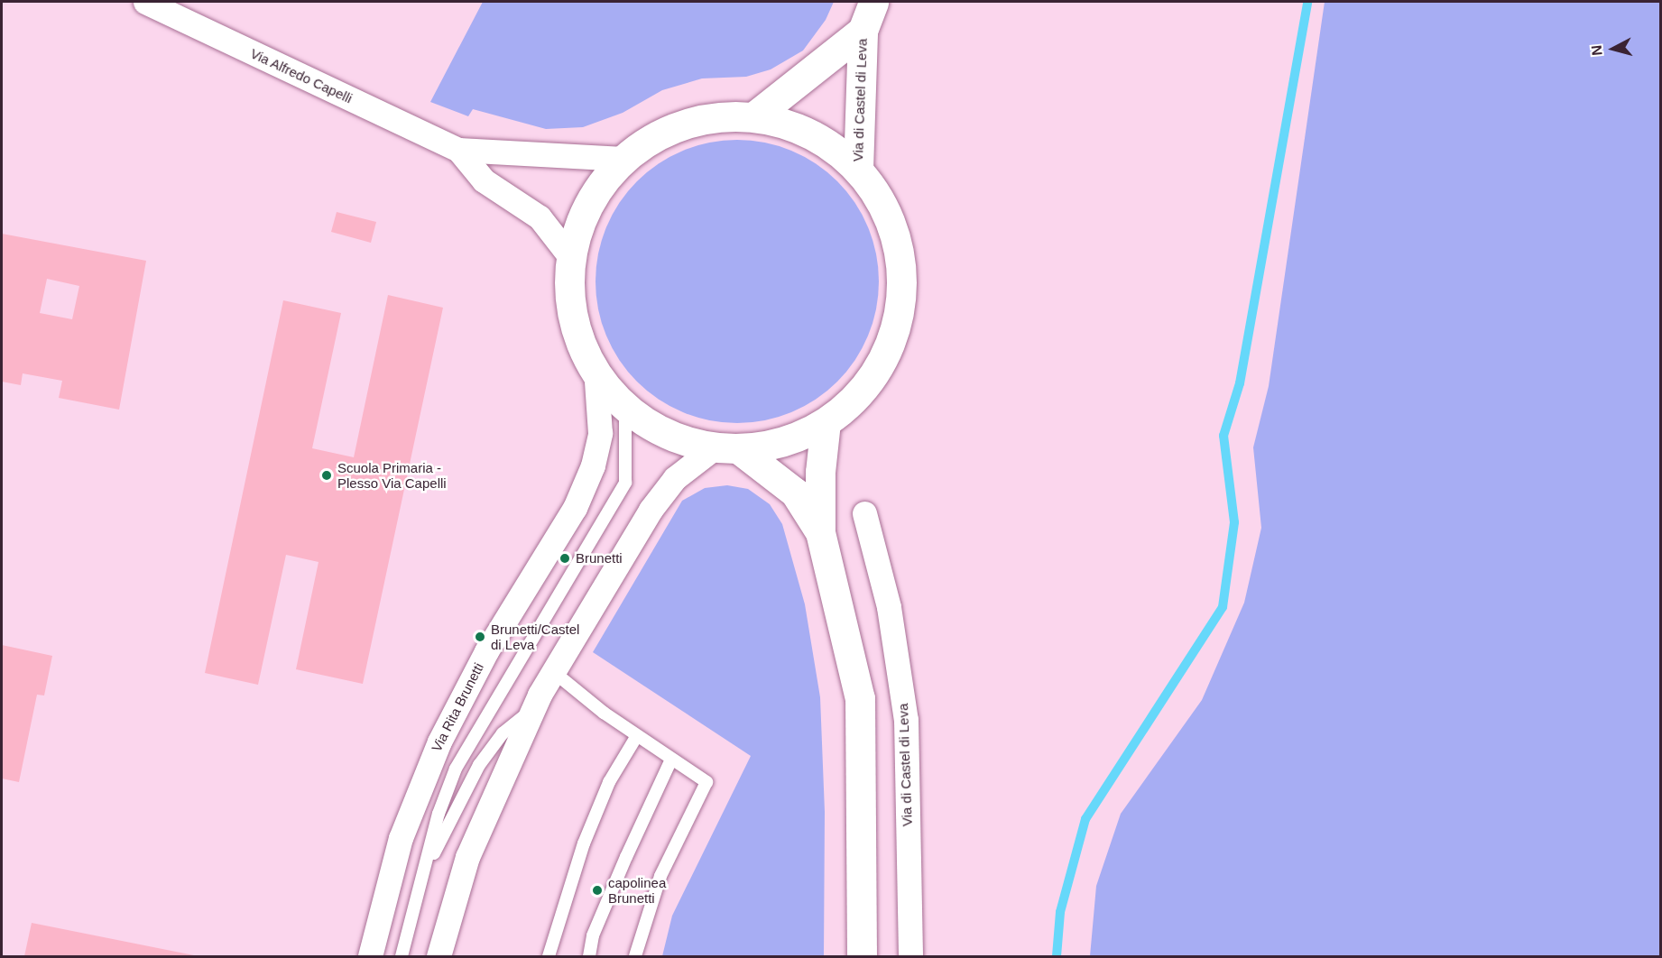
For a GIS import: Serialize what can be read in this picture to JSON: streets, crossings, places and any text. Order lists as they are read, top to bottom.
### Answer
{
  "streets": {
    "street": ["Via Alfredo Capelli", "Via di Castel di Leva", "Via Rita Brunetti"]
  },
  "places": [
    "Scuola Primaria - Plesso Via Capelli",
    "Brunetti",
    "Brunetti/Castel di Leva",
    "capolinea Brunetti"
  ],
  "north": "left"
}
